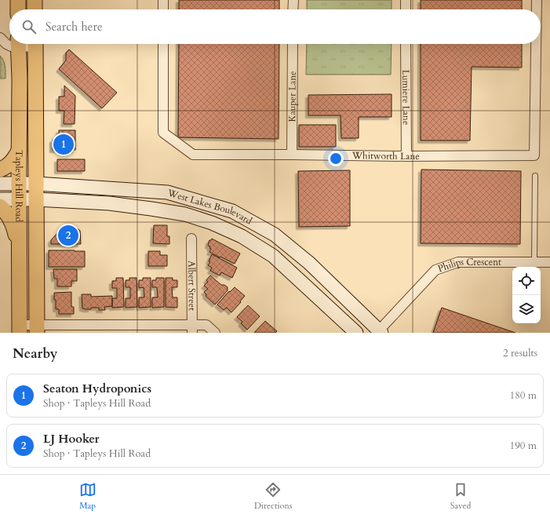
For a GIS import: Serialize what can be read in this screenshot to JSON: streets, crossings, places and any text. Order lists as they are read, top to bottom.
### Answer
{
  "streets": {
    "main road": ["Tapleys Hill Road", "West Lakes Boulevard"],
    "street": [
      "Kauper Lane",
      "Lumiere Lane",
      "Whitworth Lane",
      "Philips Crescent",
      "Albert Street"
    ]
  },
  "crossings": [
    ["Kauper Lane", "Whitworth Lane"],
    ["Lumiere Lane", "Whitworth Lane"],
    ["Tapleys Hill Road", "West Lakes Boulevard"],
    ["West Lakes Boulevard", "Philips Crescent"]
  ],
  "page": {
    "search": "Search here",
    "pins": ["1", "2"],
    "heading": ["Nearby", "2 results"],
    "list": [
      {
        "mark": "1",
        "name": "Seaton Hydroponics",
        "note": "Shop · Tapleys Hill Road",
        "value": "180 m"
      },
      {
        "mark": "2",
        "name": "LJ Hooker",
        "note": "Shop · Tapleys Hill Road",
        "value": "190 m"
      }
    ],
    "nav": ["Map", "Directions", "Saved"]
  }
}
